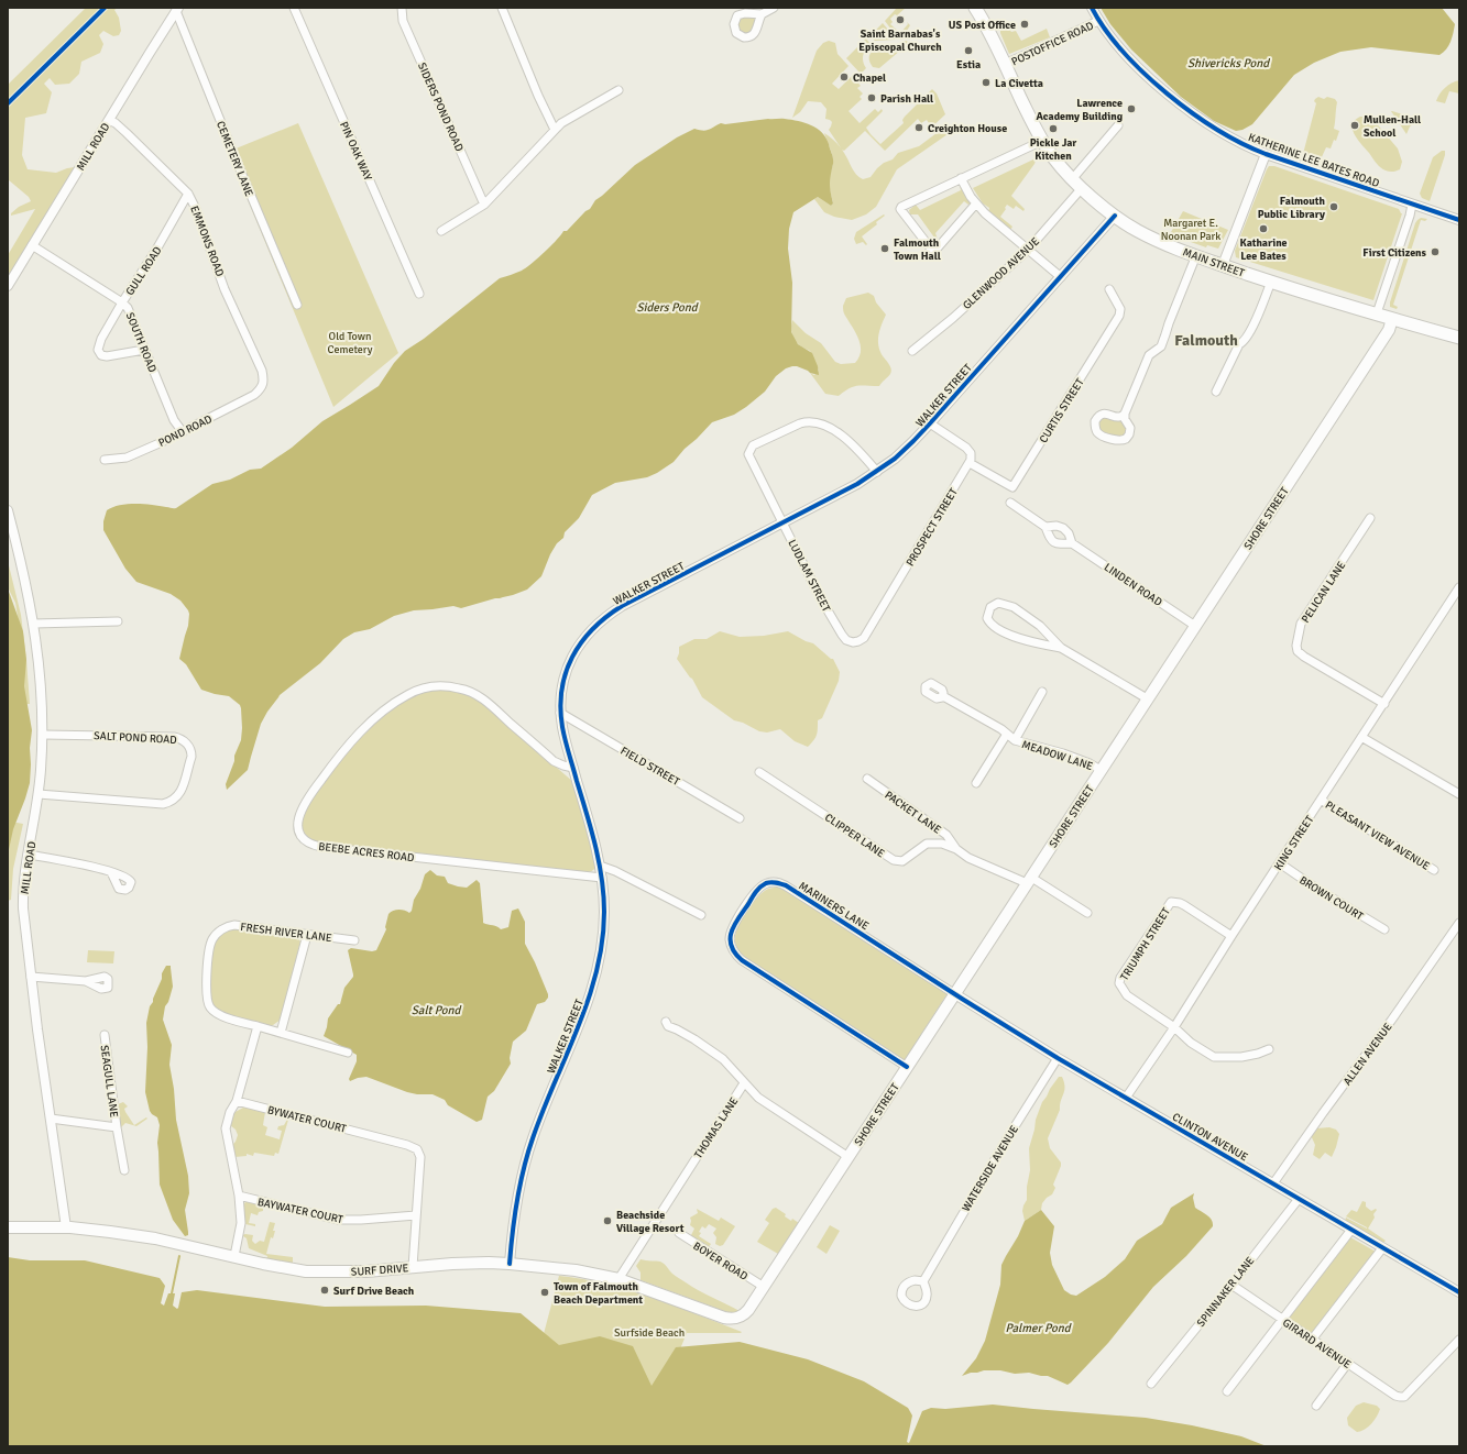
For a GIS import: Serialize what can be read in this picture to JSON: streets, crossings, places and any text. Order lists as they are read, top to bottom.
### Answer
{
  "streets": {
    "main road": ["MAIN STREET", "SHORE STREET", "SURF DRIVE"],
    "street": [
      "POSTOFFICE ROAD",
      "SIDERS POND ROAD",
      "MILL ROAD",
      "PIN OAK WAY",
      "CEMETERY LANE",
      "KATHERINE LEE BATES ROAD",
      "EMMONS ROAD",
      "GULL ROAD",
      "GLENWOOD AVENUE",
      "SOUTH ROAD",
      "WALKER STREET",
      "CURTIS STREET",
      "POND ROAD",
      "PROSPECT STREET",
      "LUDLAM STREET",
      "LINDEN ROAD",
      "PELICAN LANE",
      "SALT POND ROAD",
      "MEADOW LANE",
      "FIELD STREET",
      "PACKET LANE",
      "CLIPPER LANE",
      "PLEASANT VIEW AVENUE",
      "KING STREET",
      "BEEBE ACRES ROAD",
      "BROWN COURT",
      "MARINERS LANE",
      "FRESH RIVER LANE",
      "TRIUMPH STREET",
      "ALLEN AVENUE",
      "SEAGULL LANE",
      "BYWATER COURT",
      "THOMAS LANE",
      "CLINTON AVENUE",
      "WATERSIDE AVENUE",
      "BAYWATER COURT",
      "BOYER ROAD",
      "SPINNAKER LANE",
      "GIRARD AVENUE"
    ]
  },
  "crossings": [
    ["POSTOFFICE ROAD", "KATHERINE LEE BATES ROAD"],
    ["POSTOFFICE ROAD", "MAIN STREET"],
    ["MILL ROAD", "CEMETERY LANE"],
    ["MILL ROAD", "EMMONS ROAD"],
    ["MILL ROAD", "SOUTH ROAD"],
    ["MILL ROAD", "SALT POND ROAD"],
    ["MILL ROAD", "SEAGULL LANE"],
    ["MILL ROAD", "SURF DRIVE"],
    ["EMMONS ROAD", "GULL ROAD"],
    ["EMMONS ROAD", "POND ROAD"],
    ["MAIN STREET", "GLENWOOD AVENUE"],
    ["MAIN STREET", "WALKER STREET"],
    ["MAIN STREET", "SHORE STREET"],
    ["GULL ROAD", "SOUTH ROAD"],
    ["SOUTH ROAD", "POND ROAD"],
    ["WALKER STREET", "LUDLAM STREET"],
    ["WALKER STREET", "FIELD STREET"],
    ["WALKER STREET", "BEEBE ACRES ROAD"],
    ["WALKER STREET", "SURF DRIVE"],
    ["CURTIS STREET", "PROSPECT STREET"],
    ["SHORE STREET", "LINDEN ROAD"],
    ["SHORE STREET", "MEADOW LANE"],
    ["SHORE STREET", "CLIPPER LANE"],
    ["SHORE STREET", "MARINERS LANE"],
    ["SHORE STREET", "THOMAS LANE"],
    ["SHORE STREET", "CLINTON AVENUE"],
    ["SHORE STREET", "BOYER ROAD"],
    ["SHORE STREET", "SURF DRIVE"],
    ["PROSPECT STREET", "LUDLAM STREET"],
    ["PELICAN LANE", "KING STREET"],
    ["PACKET LANE", "CLIPPER LANE"],
    ["PLEASANT VIEW AVENUE", "KING STREET"],
    ["KING STREET", "BROWN COURT"],
    ["KING STREET", "TRIUMPH STREET"],
    ["KING STREET", "CLINTON AVENUE"],
    ["MARINERS LANE", "CLINTON AVENUE"],
    ["ALLEN AVENUE", "CLINTON AVENUE"],
    ["BYWATER COURT", "BAYWATER COURT"],
    ["BYWATER COURT", "SURF DRIVE"],
    ["THOMAS LANE", "SURF DRIVE"],
    ["CLINTON AVENUE", "WATERSIDE AVENUE"],
    ["CLINTON AVENUE", "SPINNAKER LANE"],
    ["SPINNAKER LANE", "GIRARD AVENUE"]
  ],
  "districts": ["Falmouth"],
  "water": [
    "Shivericks Pond",
    "Siders Pond",
    "Salt Pond",
    "Palmer Pond"
  ],
  "parks": ["Margaret E. Noonan Park", "Old Town Cemetery", "Surfside Beach"],
  "places": [
    "Saint Barnabas's Episcopal Church",
    "US Post Office",
    "Estia",
    "Chapel",
    "La Civetta",
    "Parish Hall",
    "Lawrence Academy Building",
    "Mullen-Hall School",
    "Creighton House",
    "Pickle Jar Kitchen",
    "Falmouth Public Library",
    "Katharine Lee Bates",
    "Falmouth Town Hall",
    "First Citizens",
    "Beachside Village Resort",
    "Surf Drive Beach",
    "Town of Falmouth Beach Department"
  ]
}
